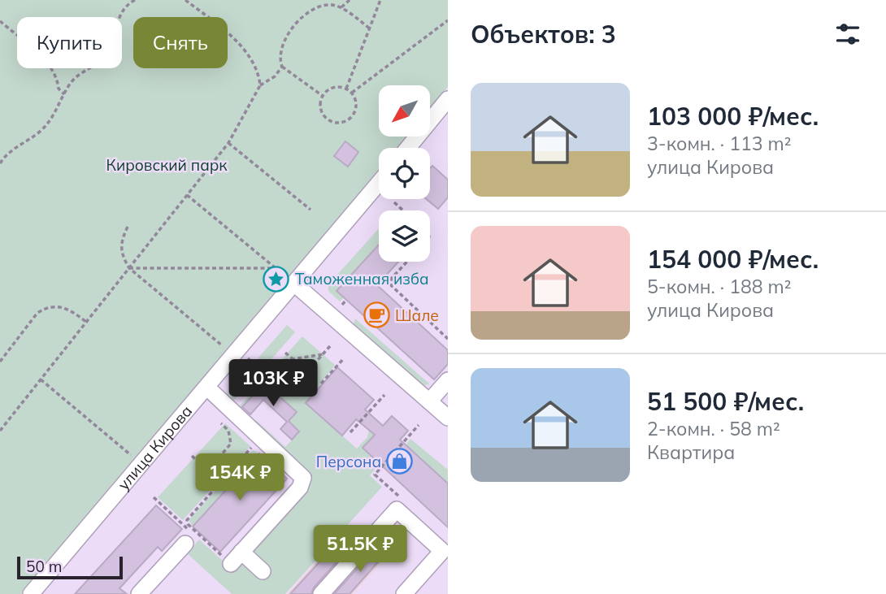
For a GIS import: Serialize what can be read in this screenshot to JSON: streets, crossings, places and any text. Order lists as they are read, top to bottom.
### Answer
{
  "streets": {
    "street": ["улица Кирова"]
  },
  "parks": ["Кировский парк"],
  "places": {
    "place": ["Таможенная изба"],
    "cafe": ["Шале"],
    "shop": ["Персона"]
  },
  "scale_bar": "50 m",
  "north": "bottom left",
  "page": {
    "heading": "Объектов: 3",
    "chip": ["Купить", "Снять"],
    "list": [
      {
        "name": "103 000 ₽/мес.",
        "note": "3-комн. · 113 m² · улица Кирова"
      },
      {
        "name": "154 000 ₽/мес.",
        "note": "5-комн. · 188 m² · улица Кирова"
      },
      {
        "name": "51 500 ₽/мес.",
        "note": "2-комн. · 58 m² · Квартира"
      }
    ],
    "price": ["103K ₽", "154K ₽", "51.5K ₽"],
    "scale": "50 m"
  }
}
